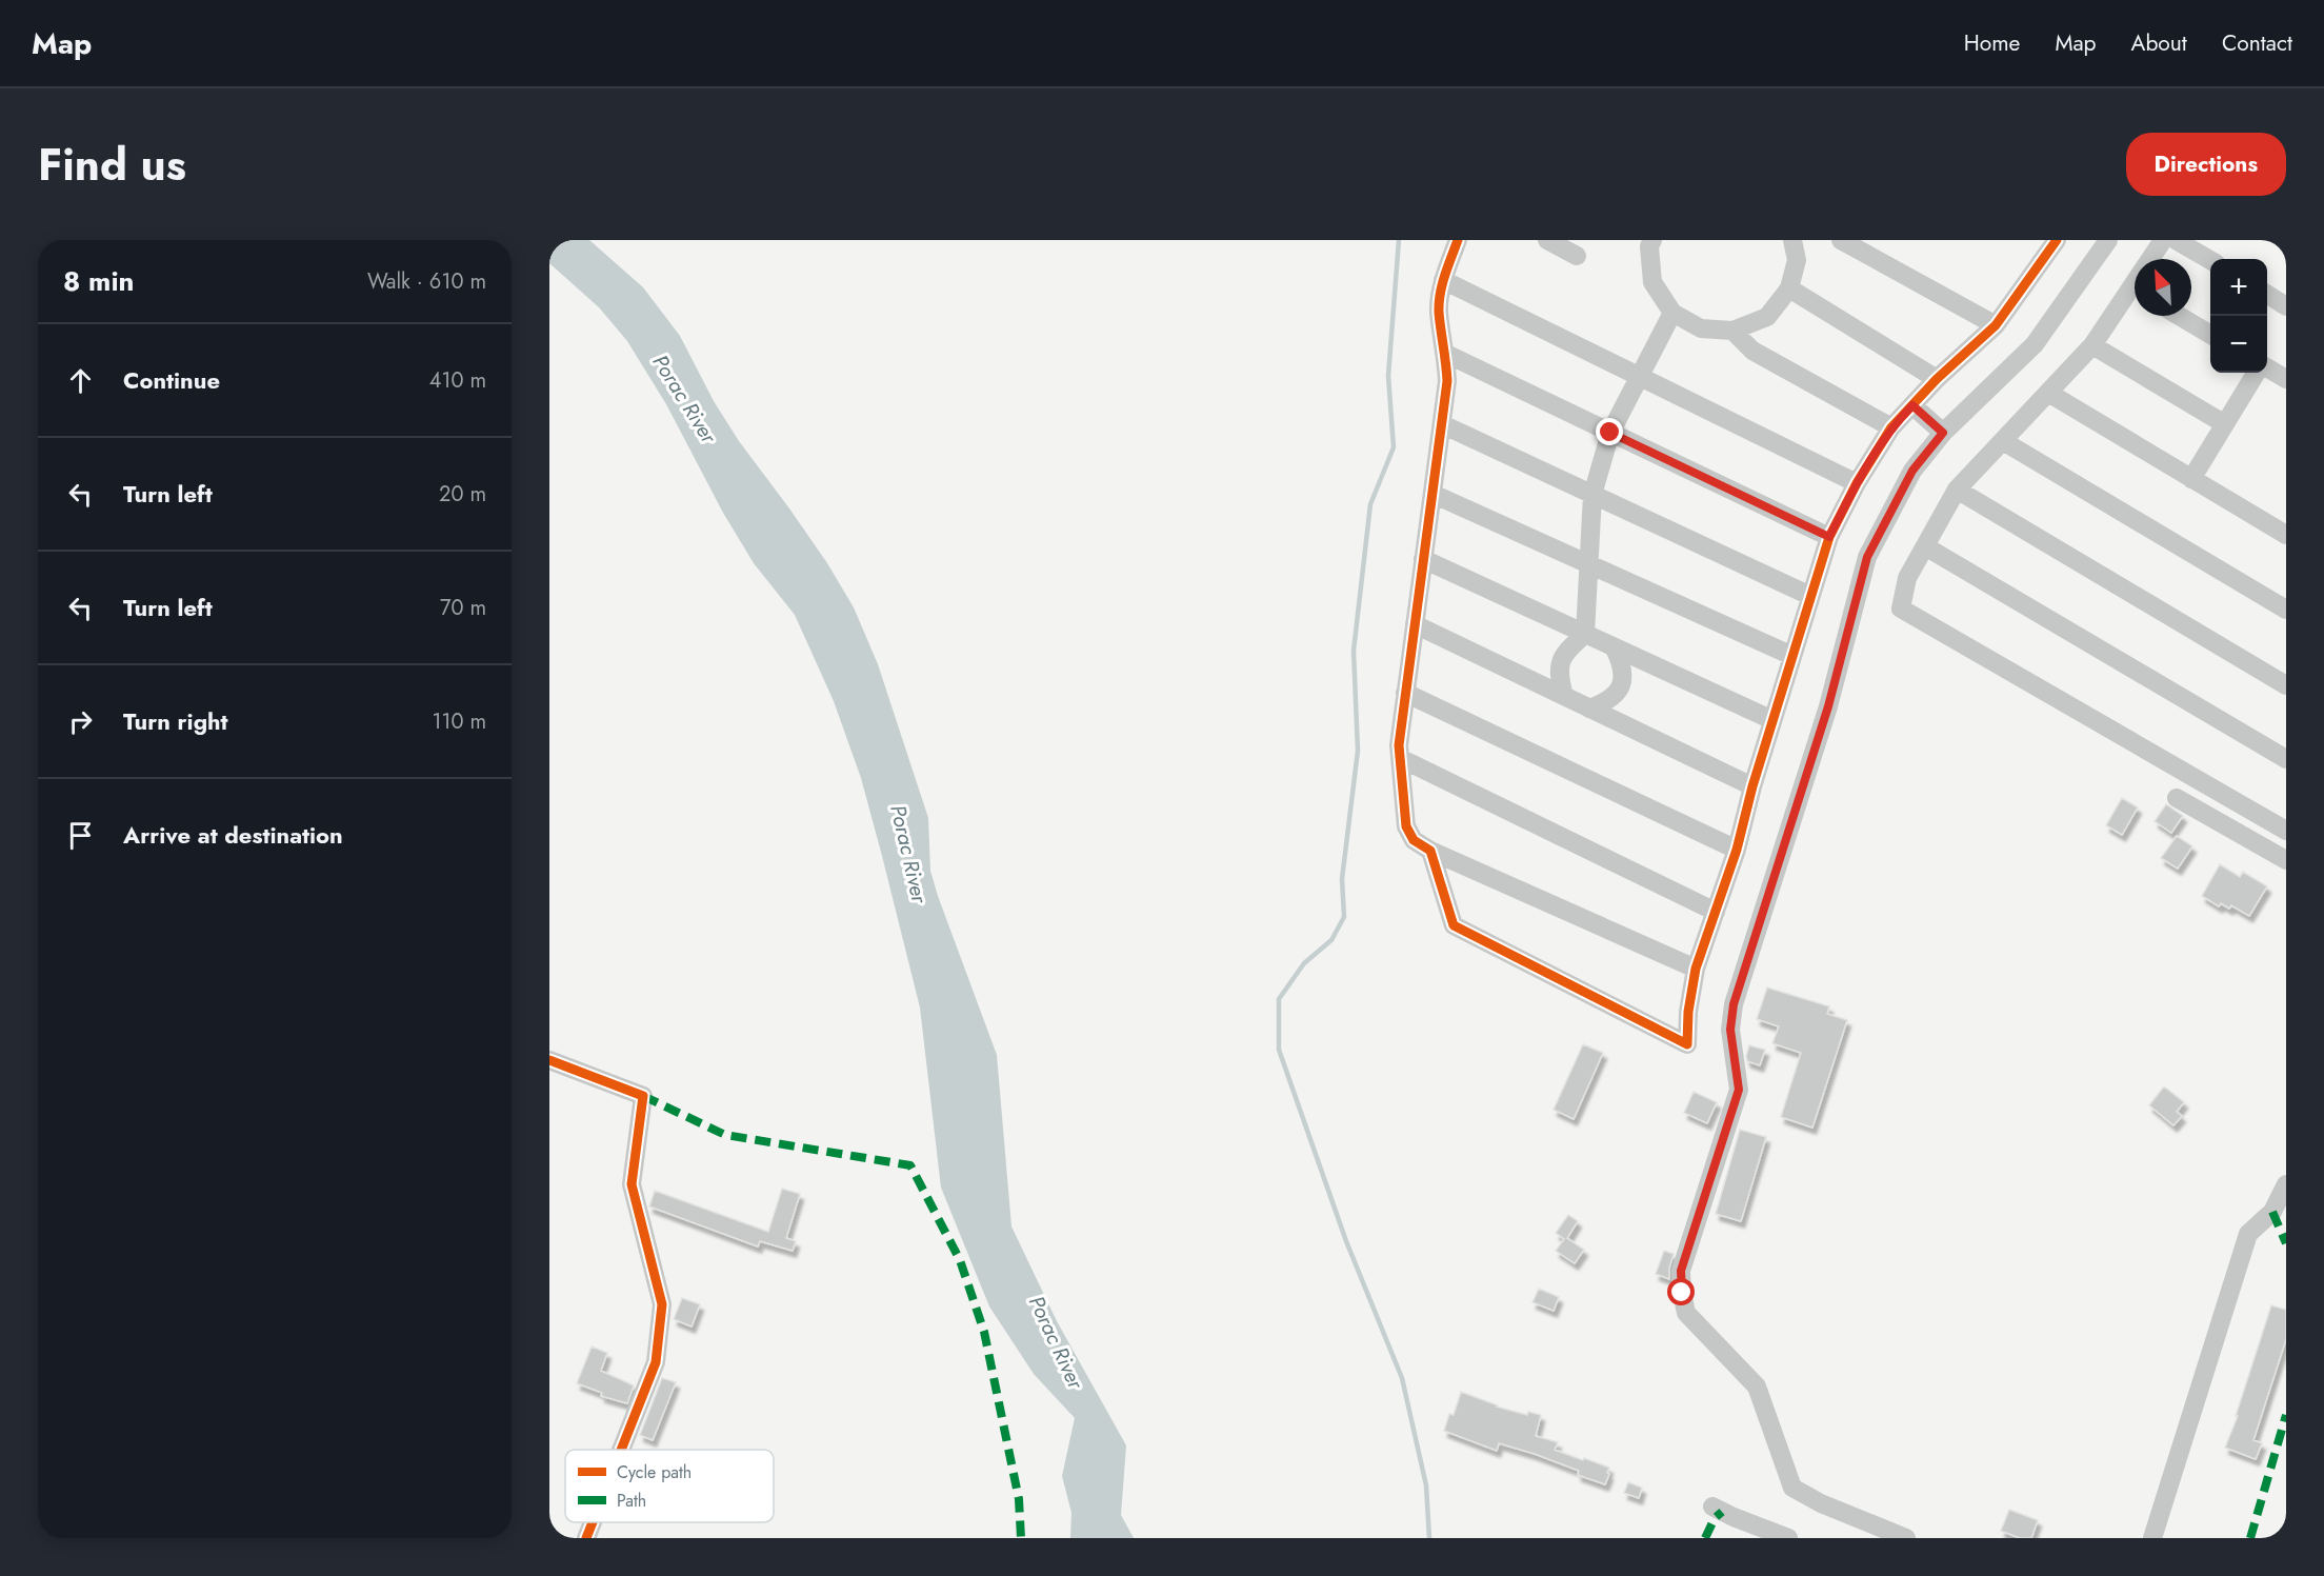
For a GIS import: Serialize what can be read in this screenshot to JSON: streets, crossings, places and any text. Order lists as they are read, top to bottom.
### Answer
{
  "water": ["Porac River"],
  "legend": ["Cycle path", "Path"],
  "north": "top left",
  "page": {
    "header": "Map",
    "nav": [
      "Home",
      "Map",
      "About",
      "Contact"
    ],
    "title": "Find us",
    "buttons": "Directions",
    "heading": ["8 min", "Walk · 610 m"],
    "map_buttons": ["+", "−"],
    "list": [
      ["Continue", "410 m"],
      ["Turn left", "20 m"],
      ["Turn left", "70 m"],
      ["Turn right", "110 m"],
      "Arrive at destination"
    ]
  }
}
